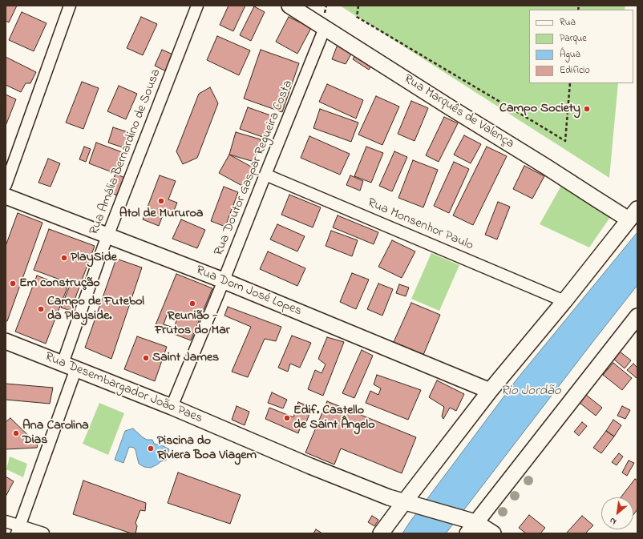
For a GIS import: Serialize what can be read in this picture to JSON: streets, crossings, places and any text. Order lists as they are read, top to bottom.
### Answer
{
  "streets": {
    "street": [
      "Rua Marquês de Valença",
      "Rua Amália Bernardino de Sousa",
      "Rua Doutor Gaspar Regueira Costa",
      "Rua Monsenhor Paulo",
      "Rua Dom José Lopes",
      "Rua Desembargador João Paes"
    ]
  },
  "crossings": [
    ["Rua Marquês de Valença", "Rua Doutor Gaspar Regueira Costa"],
    ["Rua Amália Bernardino de Sousa", "Rua Dom José Lopes"],
    ["Rua Amália Bernardino de Sousa", "Rua Desembargador João Paes"],
    ["Rua Doutor Gaspar Regueira Costa", "Rua Monsenhor Paulo"],
    ["Rua Doutor Gaspar Regueira Costa", "Rua Dom José Lopes"],
    ["Rua Doutor Gaspar Regueira Costa", "Rua Desembargador João Paes"]
  ],
  "water": ["Rio Jordão"],
  "places": [
    "Campo Society",
    "Atol de Mururoa",
    "PlaySide",
    "Em construção",
    "Reunião - Frutos do Mar",
    "Campo de Futebol da Playside.",
    "Saint James",
    "Edif. Castello de Saint Ângelo",
    "Ana Carolina Dias",
    "Piscina do Riviera Boa Viagem"
  ],
  "legend": [
    "Rua",
    "Parque",
    "Água",
    "Edifício"
  ],
  "north": "bottom left"
}
